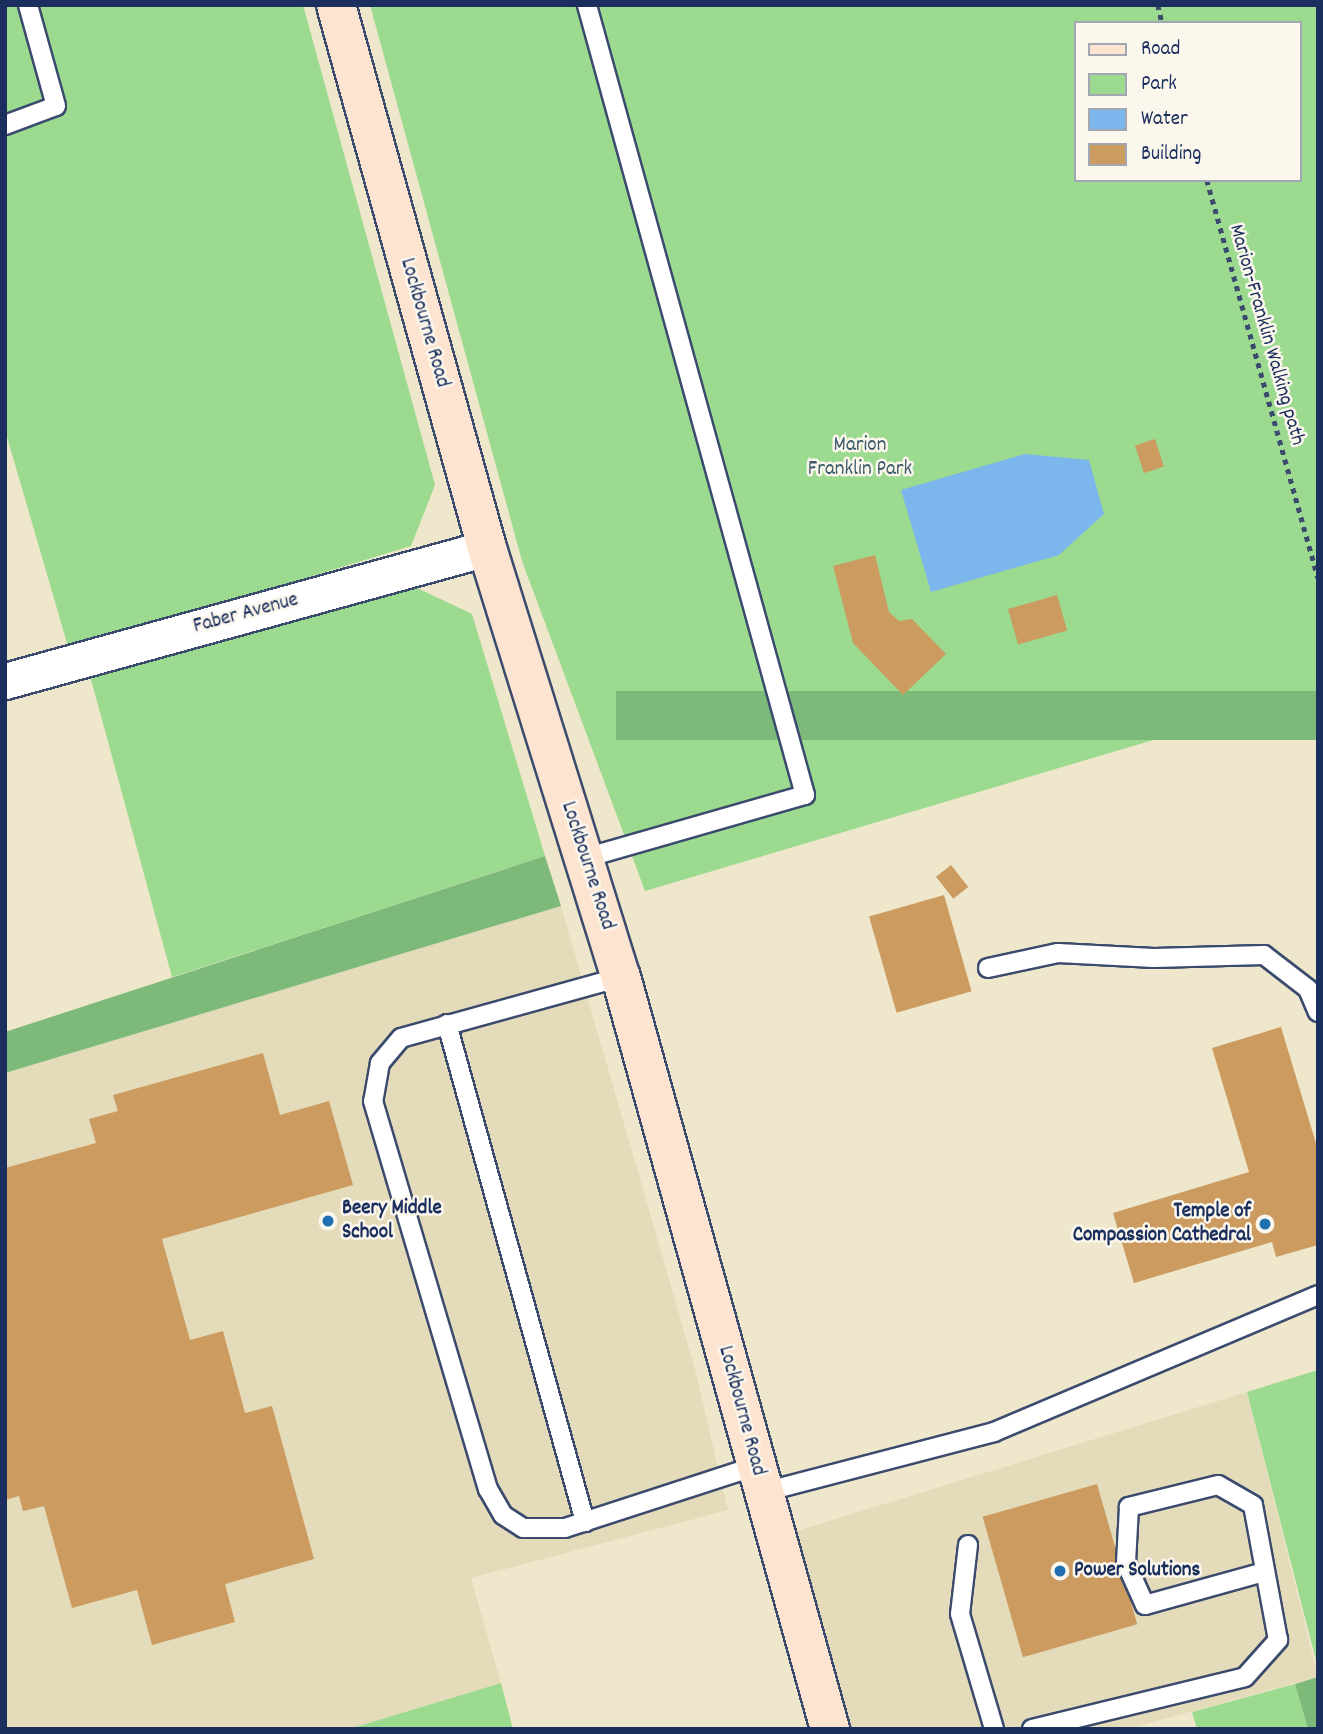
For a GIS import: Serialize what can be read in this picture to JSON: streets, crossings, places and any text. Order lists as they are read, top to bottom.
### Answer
{
  "streets": {
    "main road": ["Lockbourne Road"],
    "street": ["Faber Avenue"],
    "path": ["Marion-Franklin Walking path"]
  },
  "crossings": [
    ["Lockbourne Road", "Faber Avenue"]
  ],
  "parks": ["Marion Franklin Park"],
  "places": ["Beery Middle School", "Temple of Compassion Cathedral", "Power Solutions"],
  "legend": [
    "Road",
    "Park",
    "Water",
    "Building"
  ]
}
